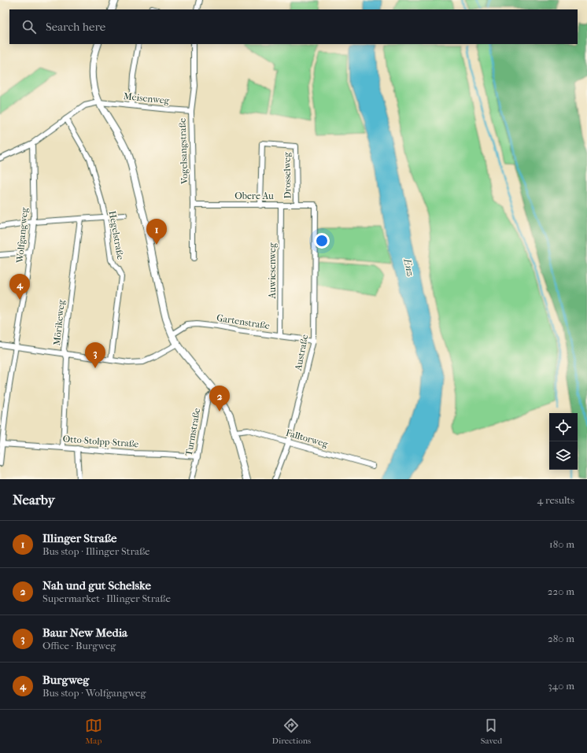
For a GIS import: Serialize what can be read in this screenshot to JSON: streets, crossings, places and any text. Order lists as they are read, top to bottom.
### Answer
{
  "streets": {
    "street": [
      "Meisenweg",
      "Vogelsangstraße",
      "Drosselweg",
      "Obere Au",
      "Wolfgangweg",
      "Hegelstraße",
      "Auwiesenweg",
      "Gartenstraße",
      "Mörikeweg",
      "Austraße",
      "Turmstraße",
      "Falltorweg",
      "Otto-Stolpp-Straße"
    ]
  },
  "crossings": [
    ["Meisenweg", "Vogelsangstraße"],
    ["Vogelsangstraße", "Obere Au"],
    ["Drosselweg", "Obere Au"],
    ["Obere Au", "Auwiesenweg"],
    ["Obere Au", "Austraße"],
    ["Wolfgangweg", "Otto-Stolpp-Straße"],
    ["Auwiesenweg", "Gartenstraße"],
    ["Gartenstraße", "Austraße"],
    ["Mörikeweg", "Otto-Stolpp-Straße"],
    ["Austraße", "Falltorweg"],
    ["Turmstraße", "Otto-Stolpp-Straße"]
  ],
  "water": ["Enz"],
  "page": {
    "search": "Search here",
    "pins": [
      "1",
      "4",
      "3",
      "2"
    ],
    "heading": ["Nearby", "4 results"],
    "list": [
      {
        "mark": "1",
        "name": "Illinger Straße",
        "note": "Bus stop · Illinger Straße",
        "value": "180 m"
      },
      {
        "mark": "2",
        "name": "Nah und gut Schelske",
        "note": "Supermarket · Illinger Straße",
        "value": "220 m"
      },
      {
        "mark": "3",
        "name": "Baur New Media",
        "note": "Office · Burgweg",
        "value": "280 m"
      },
      {
        "mark": "4",
        "name": "Burgweg",
        "note": "Bus stop · Wolfgangweg",
        "value": "340 m"
      }
    ],
    "nav": ["Map", "Directions", "Saved"]
  }
}
